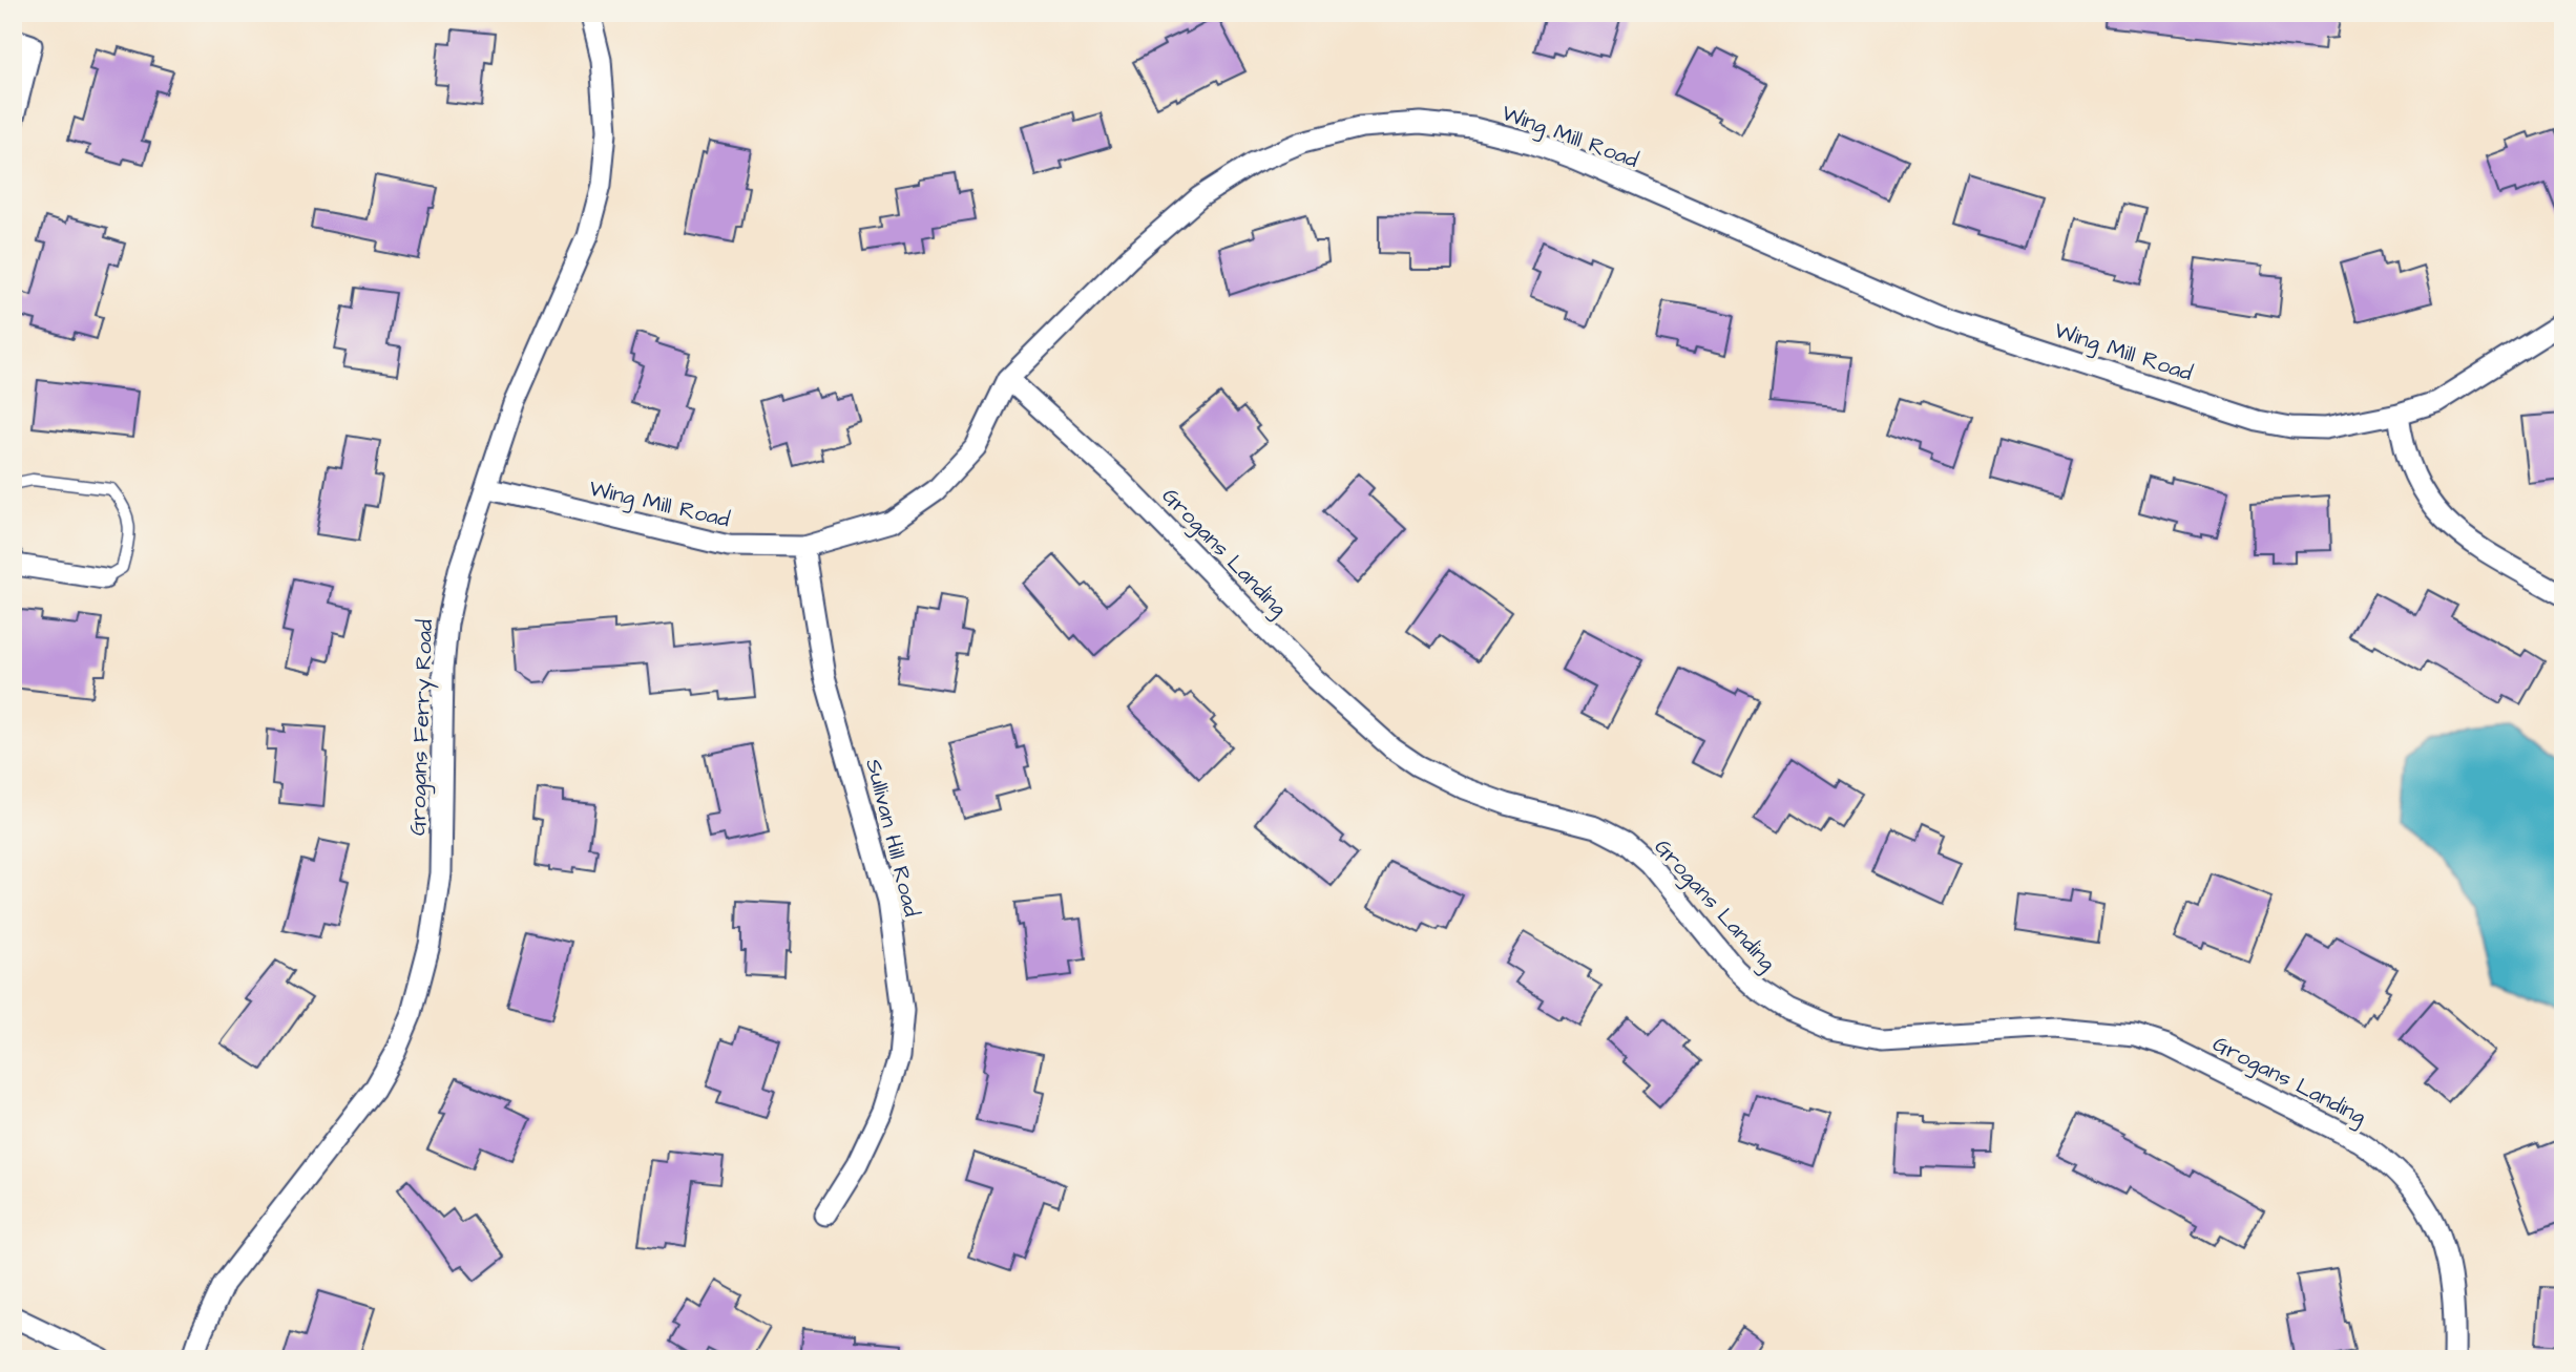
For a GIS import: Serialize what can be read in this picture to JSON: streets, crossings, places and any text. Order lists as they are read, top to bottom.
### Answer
{
  "streets": {
    "street": [
      "Wing Mill Road",
      "Grogans Landing",
      "Grogans Ferry Road",
      "Sullivan Hill Road"
    ]
  },
  "crossings": [
    ["Wing Mill Road", "Grogans Landing"],
    ["Wing Mill Road", "Grogans Ferry Road"],
    ["Wing Mill Road", "Sullivan Hill Road"]
  ]
}
